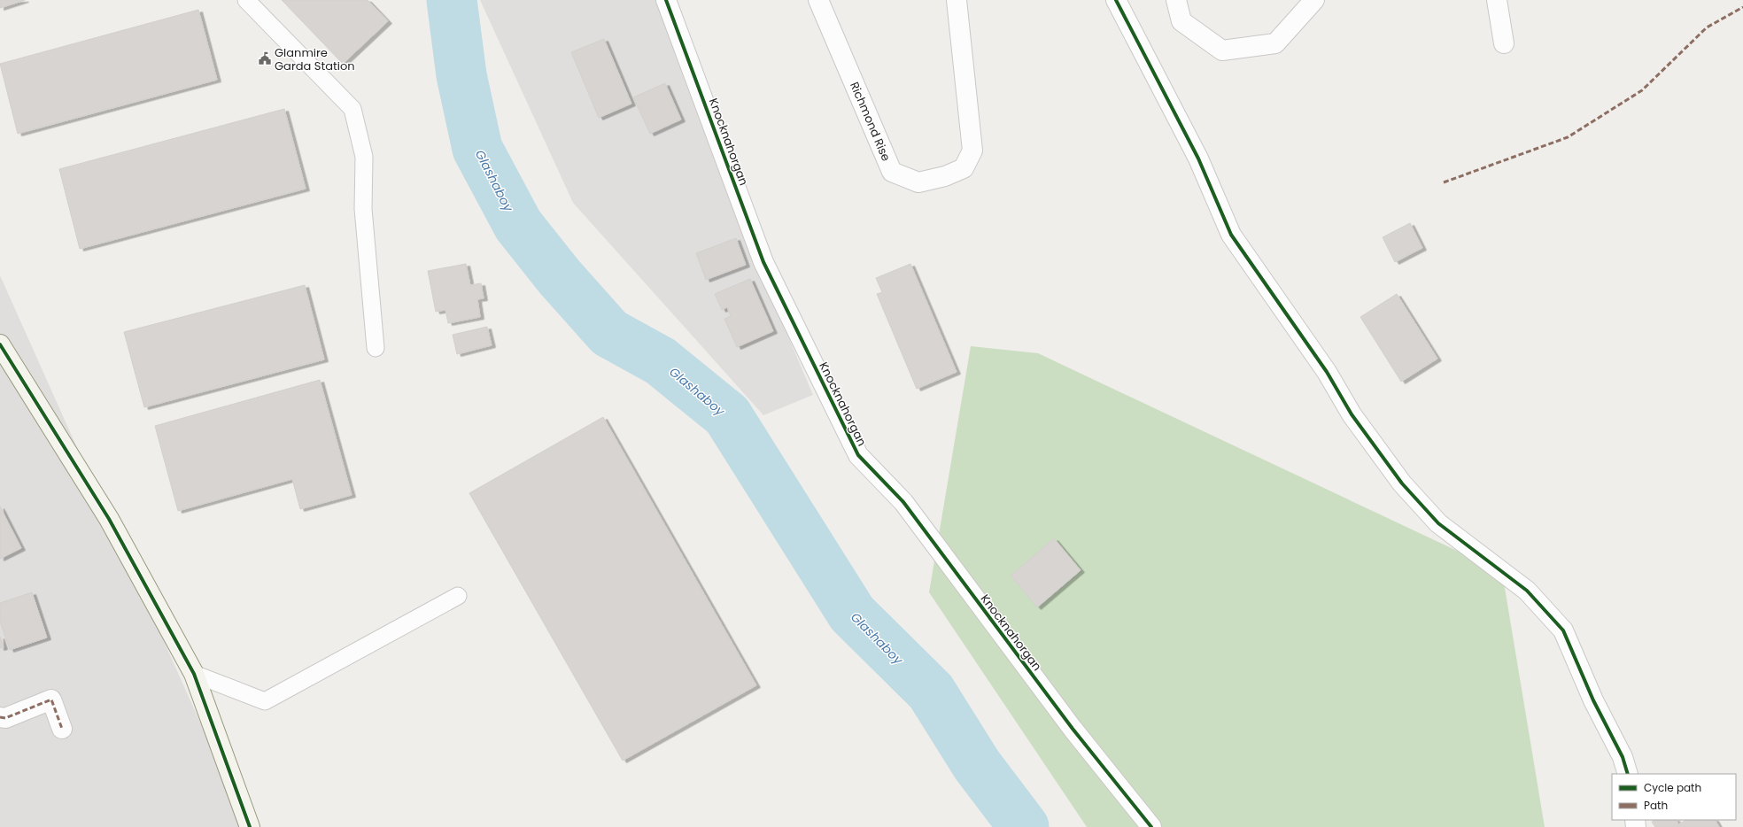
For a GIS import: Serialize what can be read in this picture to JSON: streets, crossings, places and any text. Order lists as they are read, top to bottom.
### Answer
{
  "streets": {
    "street": ["Richmond Rise", "Knocknahorgan"]
  },
  "water": ["Glashaboy"],
  "places": {
    "public building": ["Glanmire Garda Station"]
  },
  "legend": ["Cycle path", "Path"]
}
